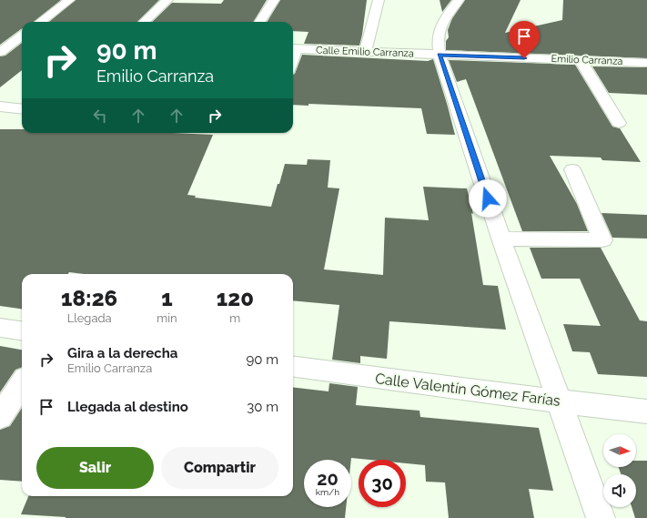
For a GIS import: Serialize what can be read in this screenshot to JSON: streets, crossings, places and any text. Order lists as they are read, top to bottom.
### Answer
{
  "streets": {
    "street": ["Calle Emilio Carranza", "Emilio Carranza", "Calle Valentín Gómez Farías"]
  },
  "crossings": [
    ["Calle Emilio Carranza", "Emilio Carranza"]
  ],
  "north": "right",
  "page": {
    "turn": ["90 m", "Emilio Carranza"],
    "eta": [
      "18:26",
      "Llegada",
      "1",
      "min",
      "120",
      "m"
    ],
    "list": [
      {
        "name": "Gira a la derecha",
        "note": "Emilio Carranza",
        "value": "90 m"
      },
      {
        "name": "Llegada al destino",
        "value": "30 m"
      }
    ],
    "buttons": ["Salir", "Compartir"],
    "speed": "20 km/h",
    "limit": "30"
  }
}
